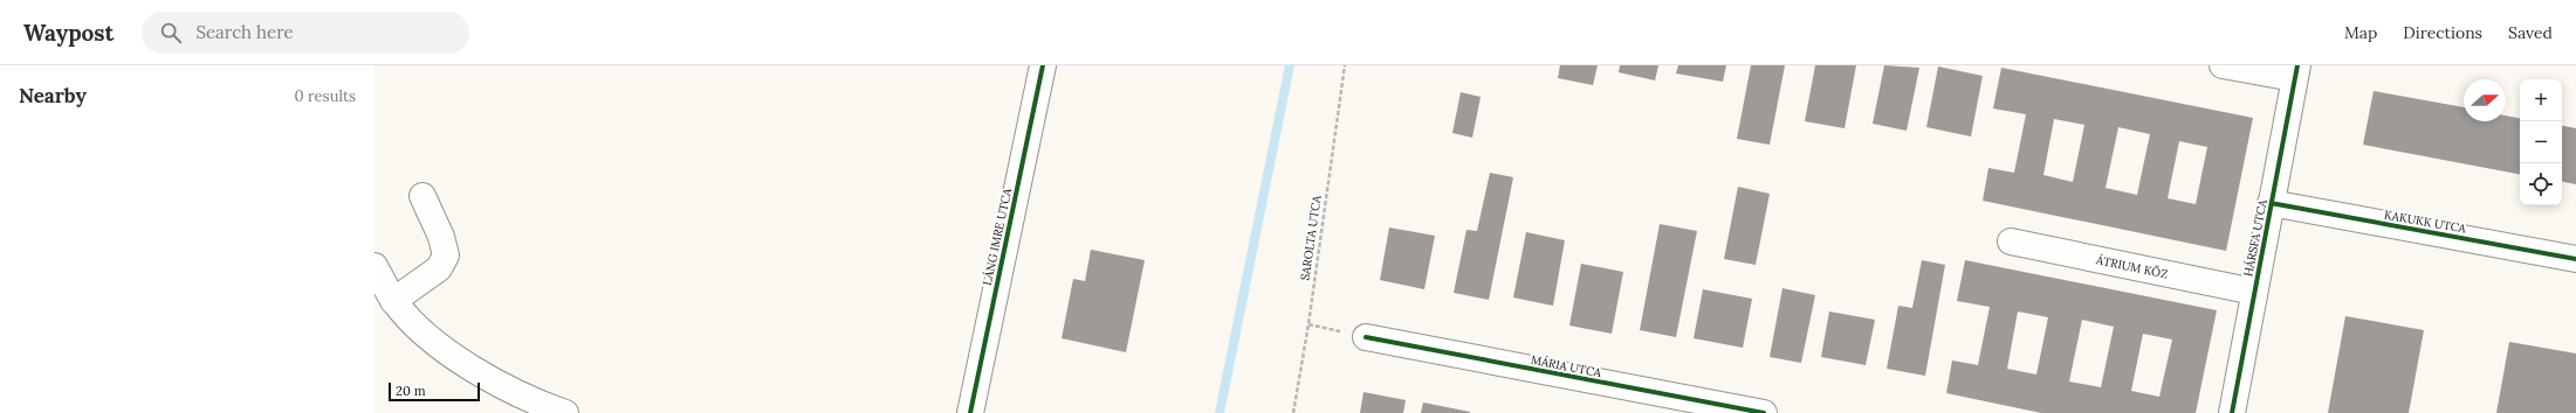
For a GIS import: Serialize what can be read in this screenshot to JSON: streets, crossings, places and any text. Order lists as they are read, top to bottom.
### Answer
{
  "streets": {
    "street": [
      "KAKUKK UTCA",
      "LÁNG IMRE UTCA",
      "HÁRSFA UTCA",
      "ÁTRIUM KÖZ",
      "MÁRIA UTCA"
    ],
    "path": ["SAROLTA UTCA"]
  },
  "crossings": [
    ["KAKUKK UTCA", "HÁRSFA UTCA"],
    ["HÁRSFA UTCA", "ÁTRIUM KÖZ"]
  ],
  "scale_bar": "20 m",
  "north": "right",
  "page": {
    "header": "Waypost",
    "search": "Search here",
    "nav": ["Map", "Directions", "Saved"],
    "heading": ["Nearby", "0 results"],
    "map_buttons": ["+", "−"],
    "scale": "20 m"
  }
}
